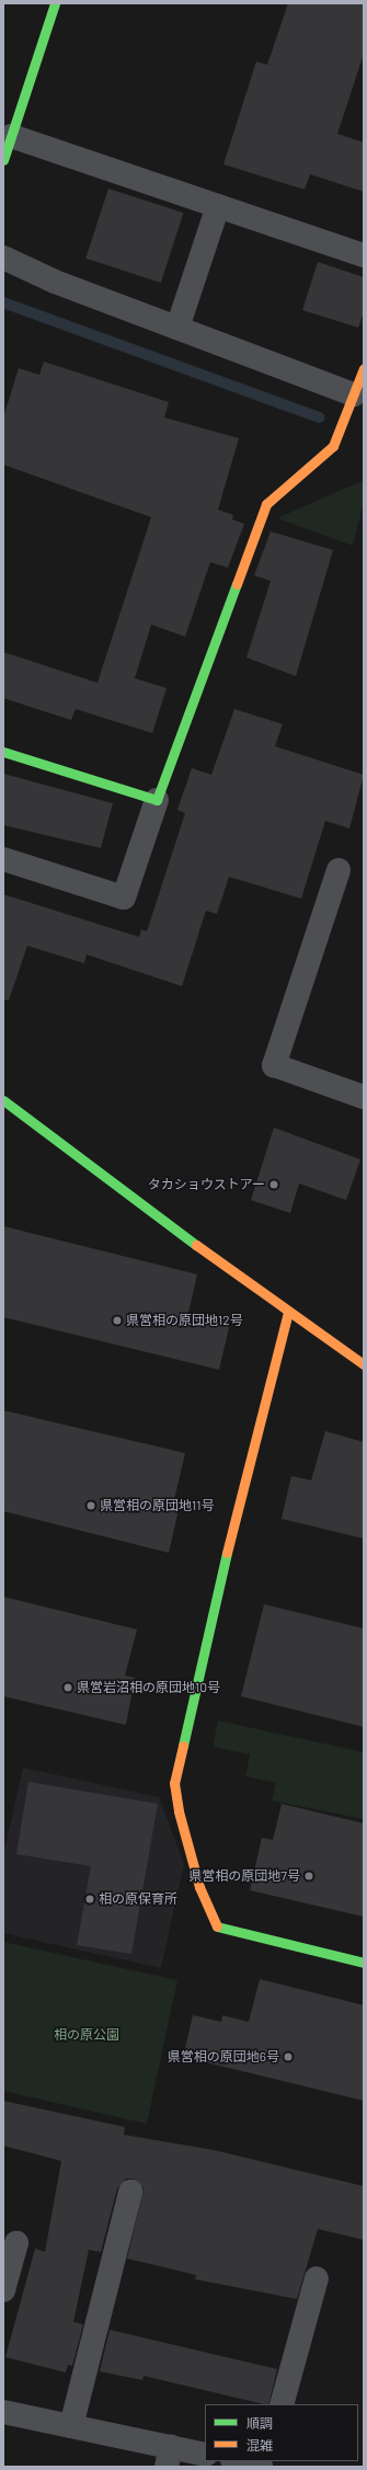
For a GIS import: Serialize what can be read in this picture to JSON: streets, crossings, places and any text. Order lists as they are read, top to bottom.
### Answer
{
  "parks": ["相の原公園"],
  "places": [
    "タカショウストアー",
    "県営相の原団地12号",
    "県営相の原団地11号",
    "県営岩沼相の原団地10号",
    "県営相の原団地7号",
    "相の原保育所",
    "県営相の原団地6号"
  ],
  "legend": ["順調", "混雑"]
}
